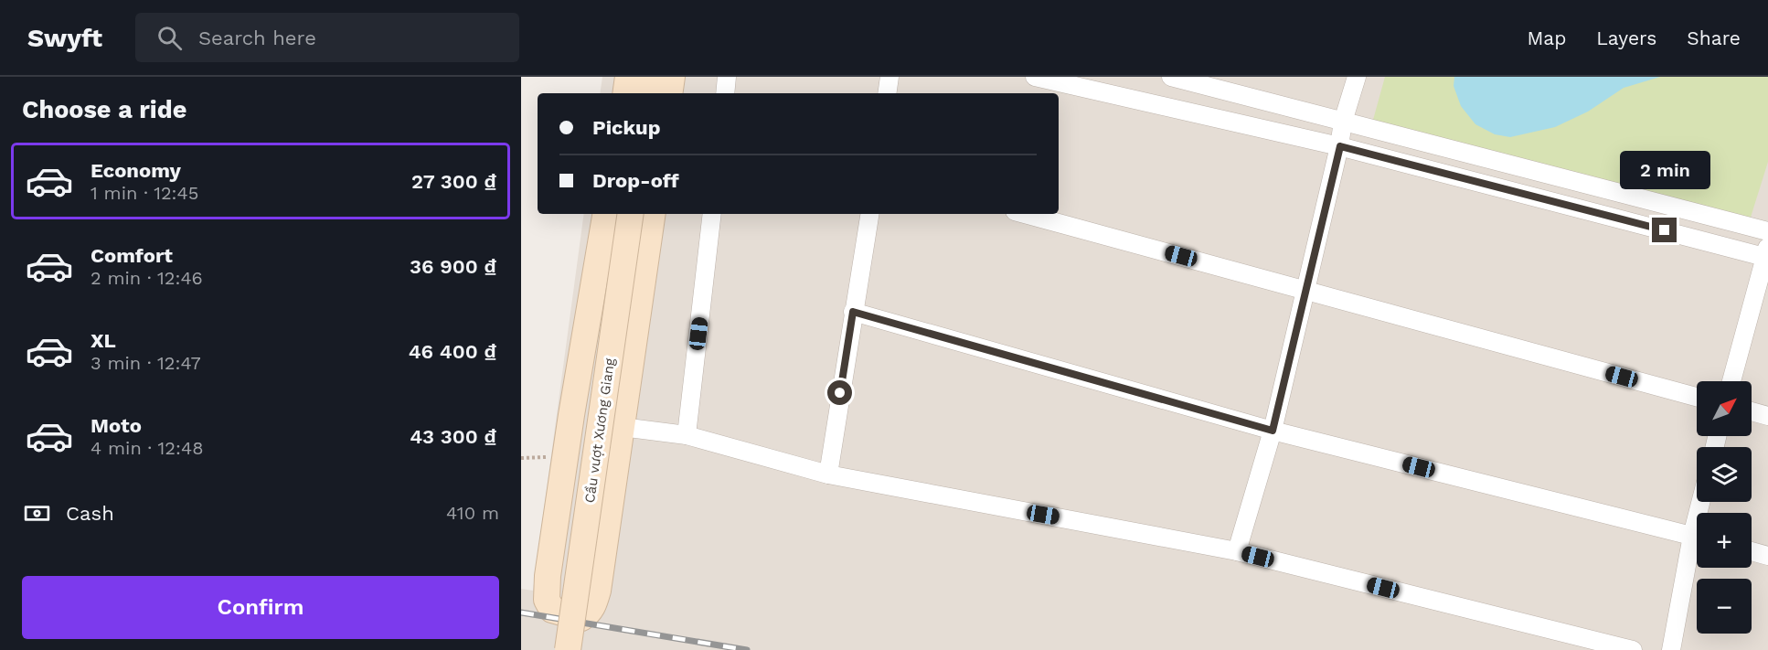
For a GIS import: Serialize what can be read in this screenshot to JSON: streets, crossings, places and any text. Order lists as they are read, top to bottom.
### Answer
{
  "streets": {
    "street": ["Cầu vượt Xương Giang"]
  },
  "north": "top right",
  "page": {
    "header": "Swyft",
    "search": "Search here",
    "nav": ["Map", "Layers", "Share"],
    "heading": "Choose a ride",
    "banner": ["Pickup", "Drop-off"],
    "list": [
      {
        "name": "Economy",
        "note": "1 min · 12:45",
        "value": "27 300 ₫"
      },
      {
        "name": "Comfort",
        "note": "2 min · 12:46",
        "value": "36 900 ₫"
      },
      {
        "name": "XL",
        "note": "3 min · 12:47",
        "value": "46 400 ₫"
      },
      {
        "name": "Moto",
        "note": "4 min · 12:48",
        "value": "43 300 ₫"
      }
    ],
    "bubble": "2 min",
    "map_buttons": ["+", "−"],
    "pay": ["Cash", "410 m"],
    "buttons": "Confirm"
  }
}
